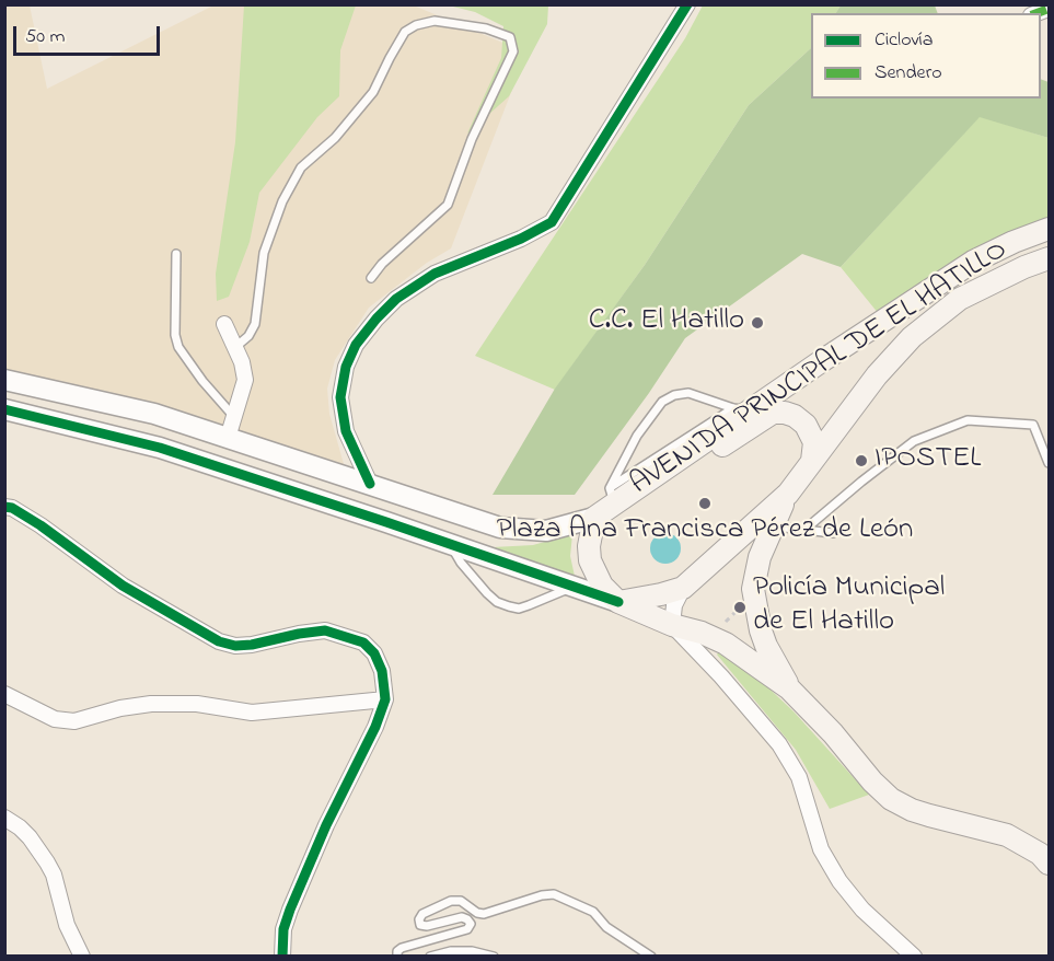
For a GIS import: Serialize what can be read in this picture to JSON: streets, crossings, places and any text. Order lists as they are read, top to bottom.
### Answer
{
  "streets": {
    "main road": ["AVENIDA PRINCIPAL DE EL HATILLO"]
  },
  "places": [
    "C.C. El Hatillo",
    "IPOSTEL",
    "Plaza Ana Francisca Pérez de León",
    "Policía Municipal de El Hatillo"
  ],
  "legend": ["Ciclovía", "Sendero"],
  "scale_bar": "50 m"
}
